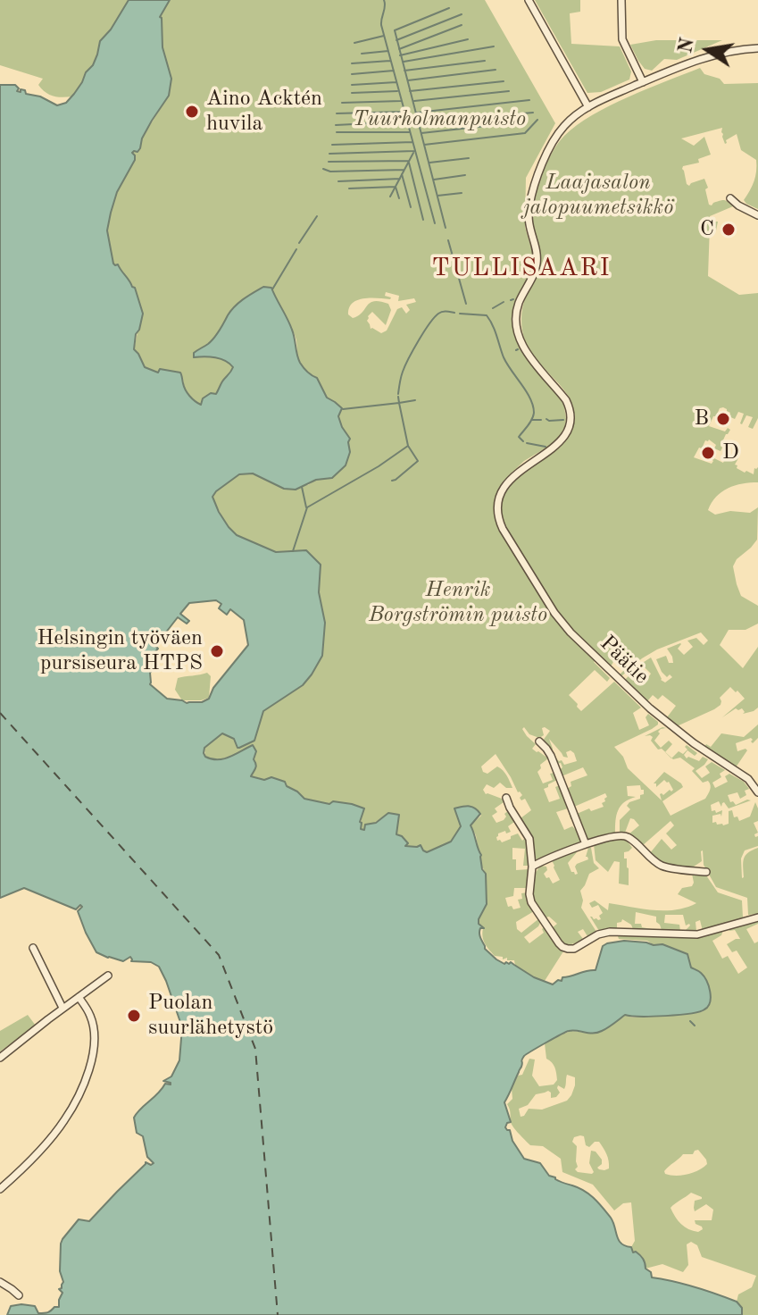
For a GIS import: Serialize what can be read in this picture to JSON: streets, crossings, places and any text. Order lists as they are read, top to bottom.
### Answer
{
  "streets": {
    "street": ["Päätie"]
  },
  "districts": ["TULLISAARI"],
  "parks": ["Tuurholmanpuisto", "Laajasalon jalopuumetsikkö", "Henrik Borgströmin puisto"],
  "places": [
    "Aino Acktén huvila",
    "C",
    "B",
    "D",
    "Helsingin työväen pursiseura HTPS",
    "Puolan suurlähetystö"
  ],
  "north": "left"
}
